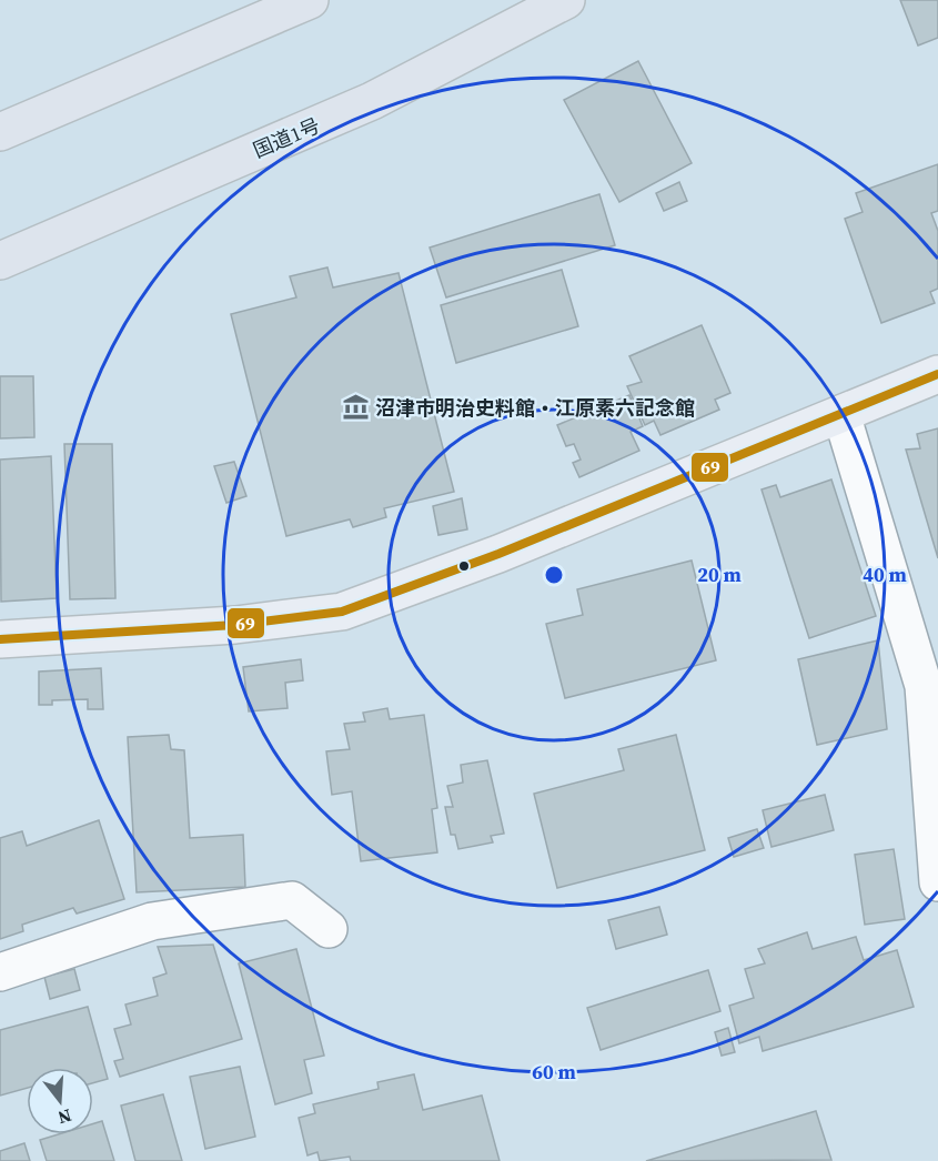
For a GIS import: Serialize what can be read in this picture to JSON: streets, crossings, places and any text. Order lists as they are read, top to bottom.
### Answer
{
  "streets": {
    "highway": ["国道1号"]
  },
  "places": {
    "museum": ["沼津市明治史料館・江原素六記念館"]
  },
  "lines": ["transit line 69"],
  "north": "bottom",
  "rings": ["20 m", "40 m", "60 m"]
}
